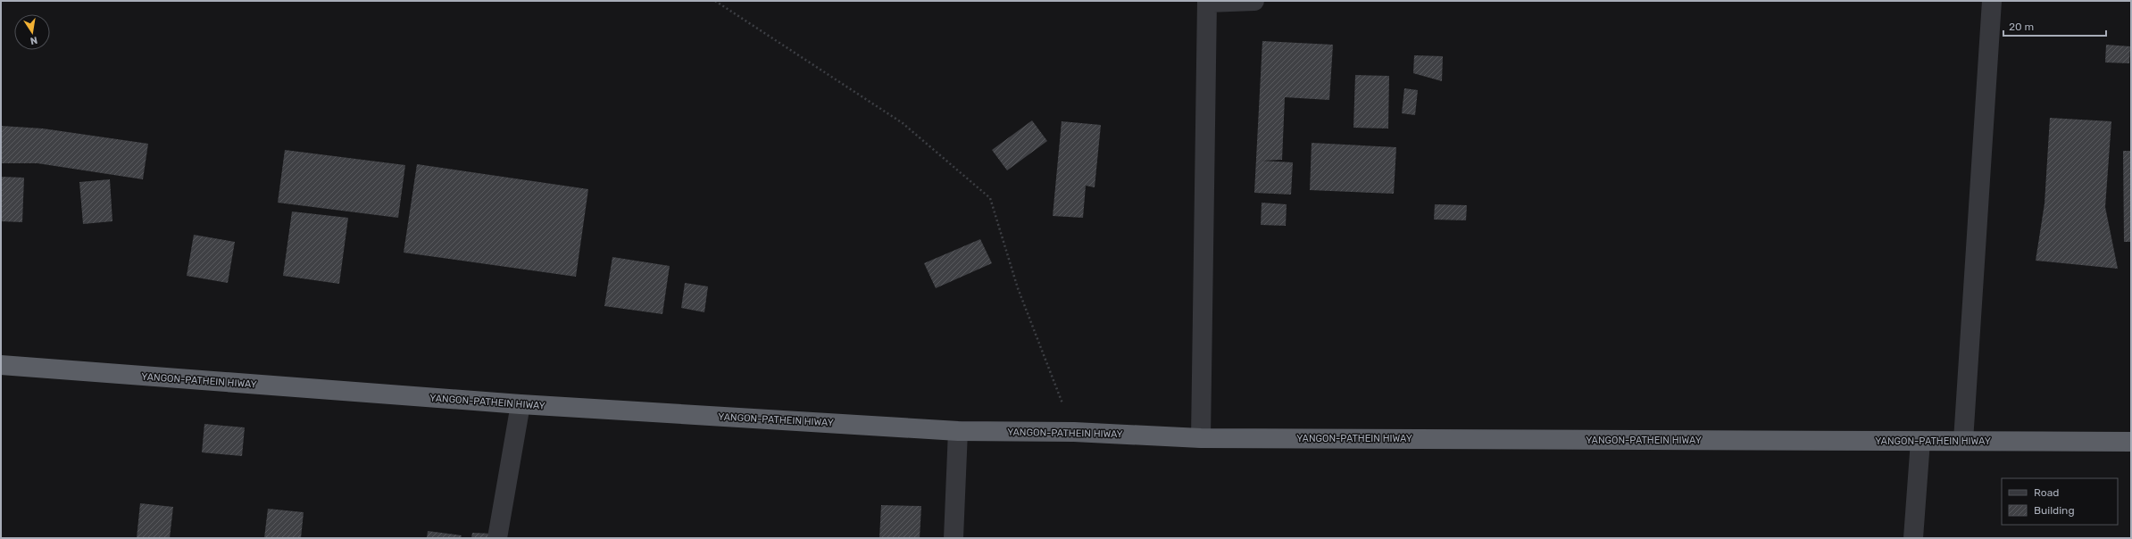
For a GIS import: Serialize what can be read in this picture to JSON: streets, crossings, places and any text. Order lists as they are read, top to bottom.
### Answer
{
  "streets": {
    "highway": ["YANGON-PATHEIN HIWAY"]
  },
  "legend": ["Road", "Building"],
  "scale_bar": "20 m",
  "north": "bottom"
}
